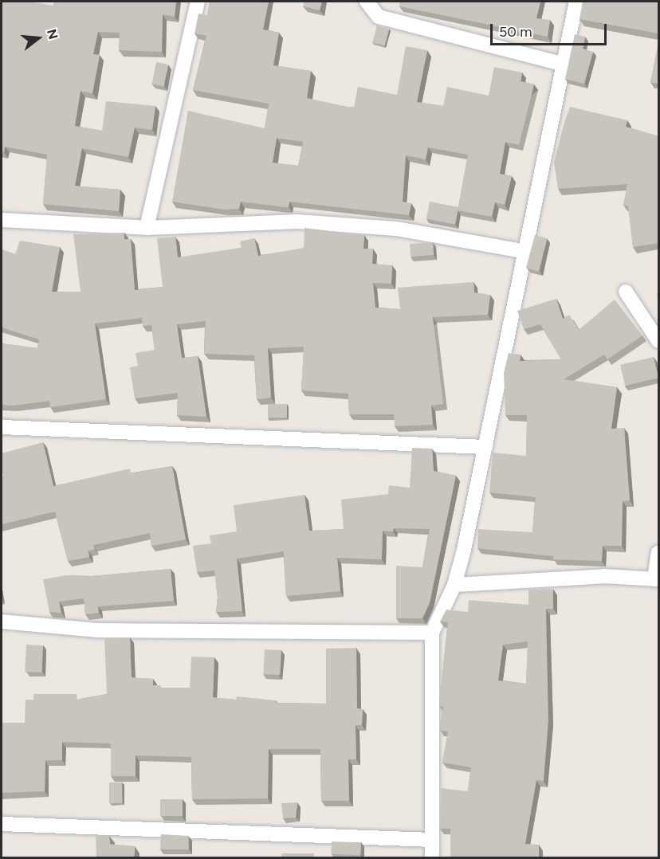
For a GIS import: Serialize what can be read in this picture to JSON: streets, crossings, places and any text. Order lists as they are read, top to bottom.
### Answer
{
  "scale_bar": "50 m",
  "north": "right"
}
